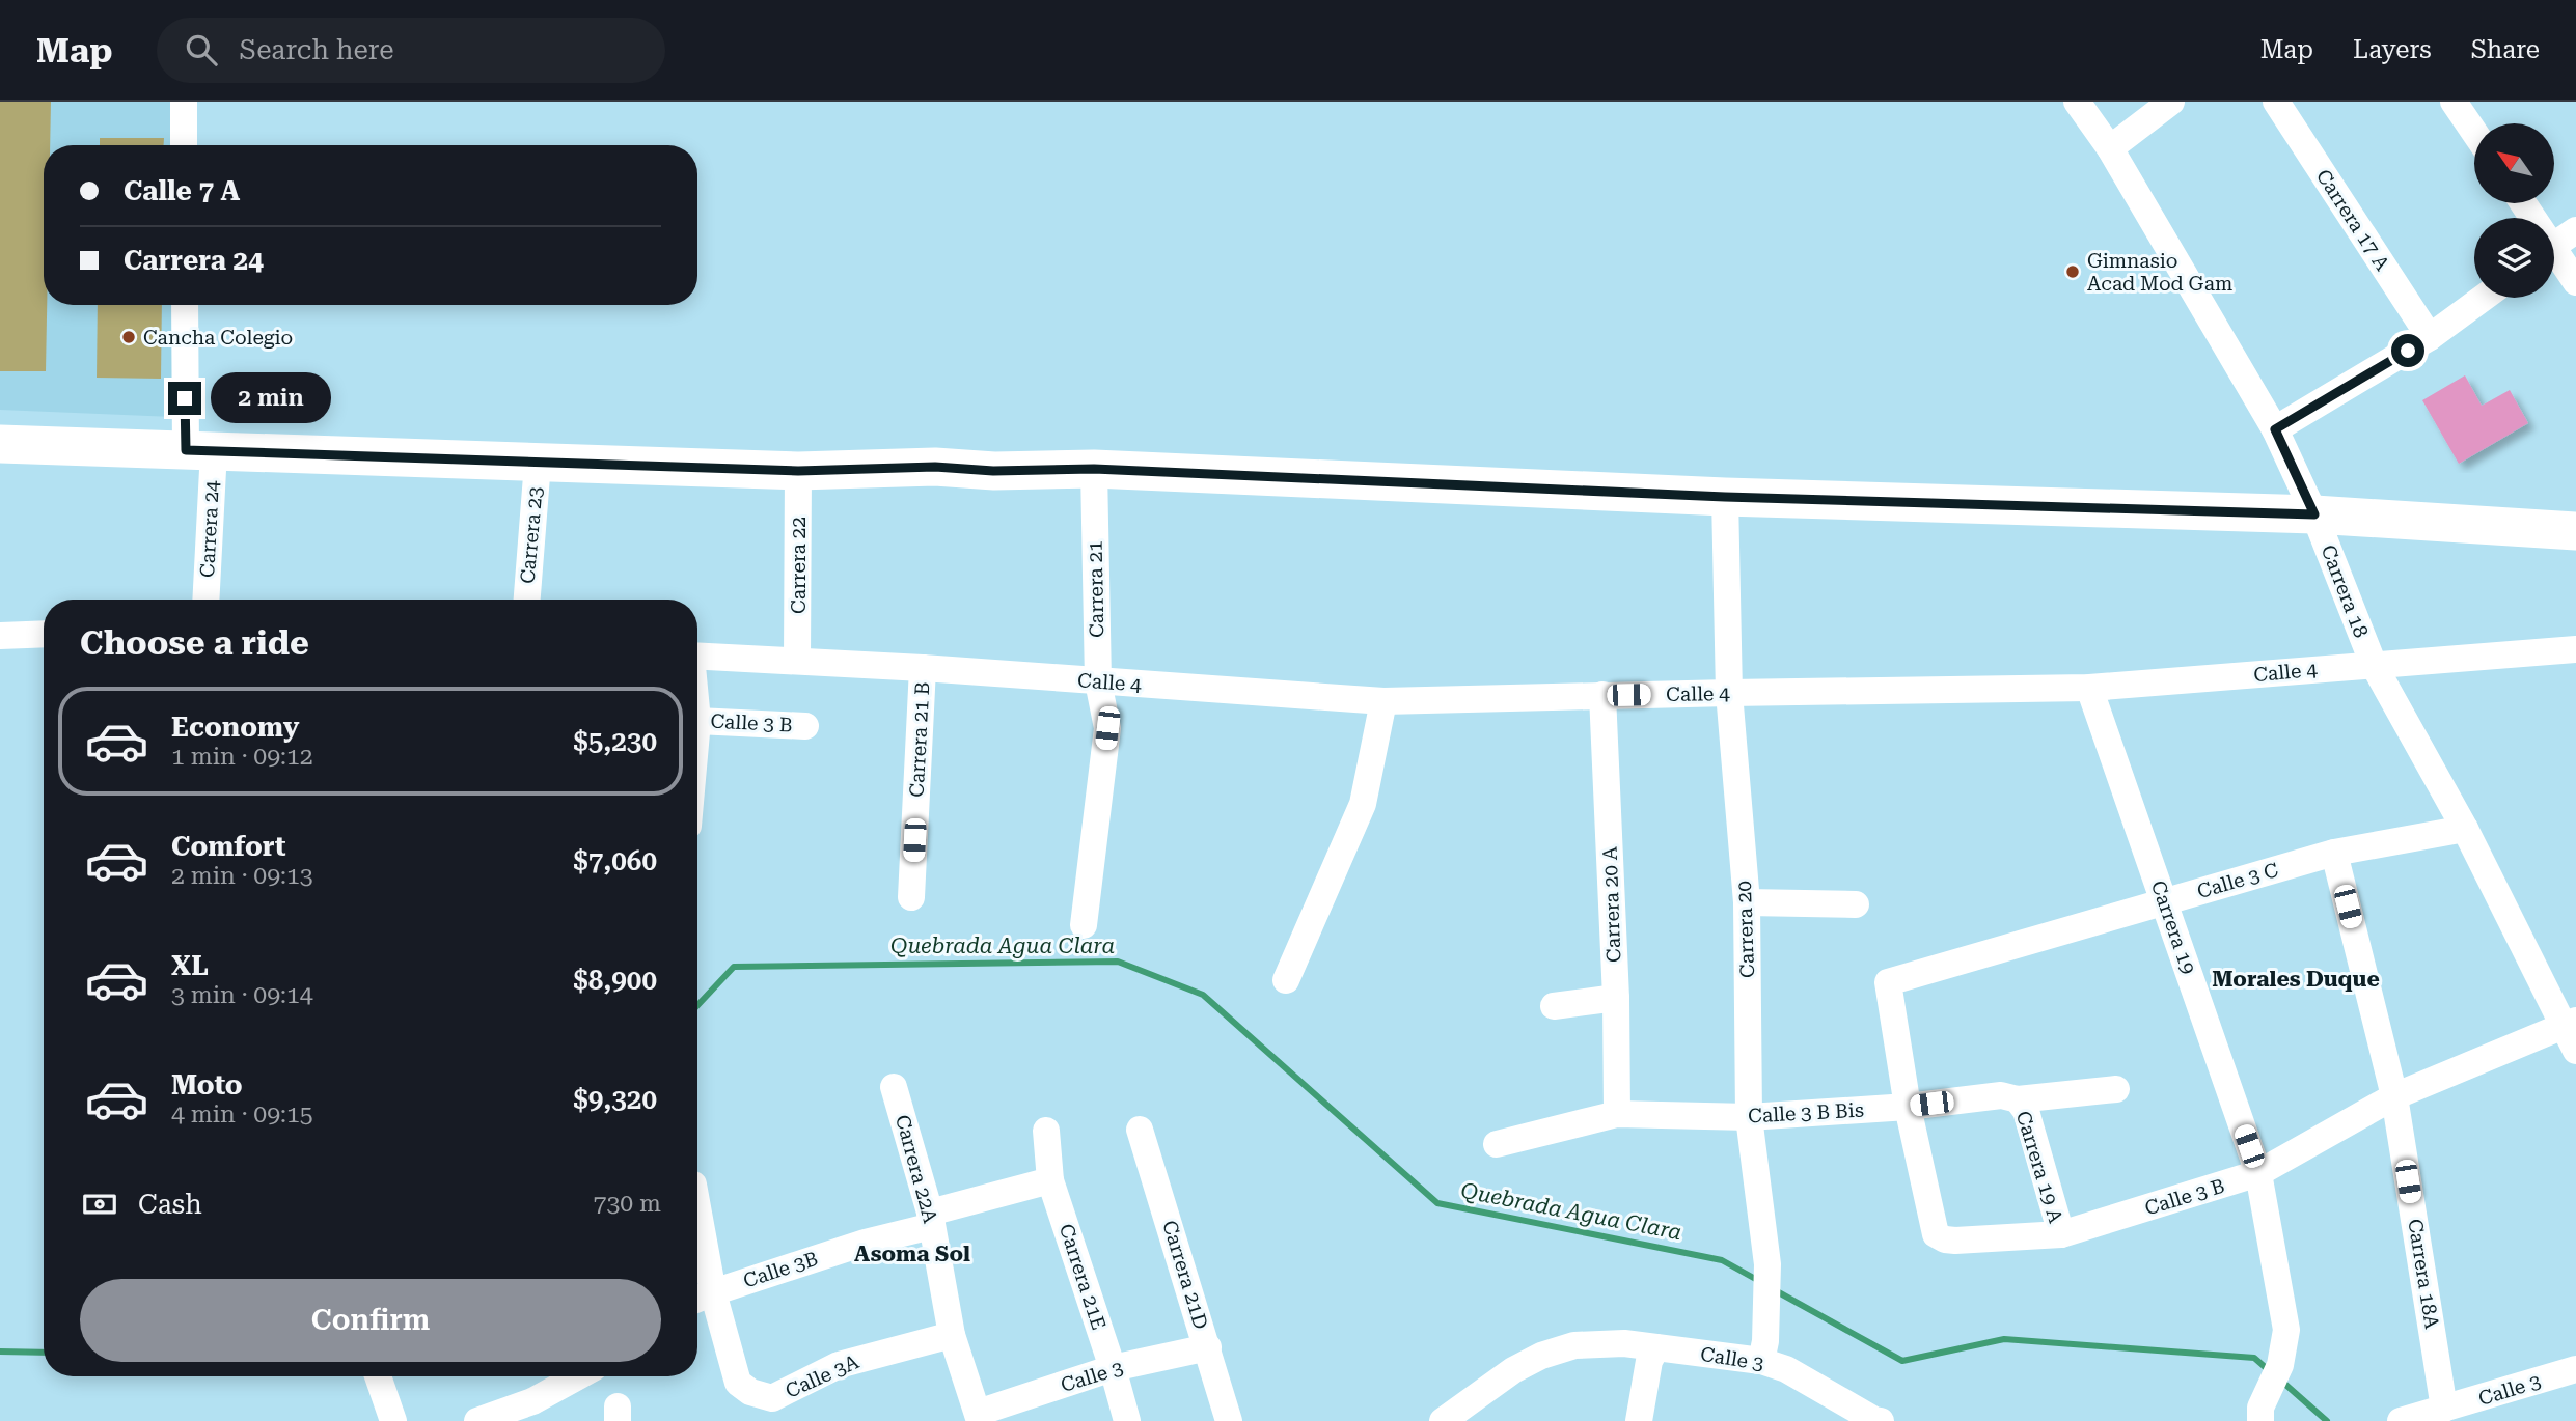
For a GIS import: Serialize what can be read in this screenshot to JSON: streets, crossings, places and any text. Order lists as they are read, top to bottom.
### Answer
{
  "streets": {
    "street": [
      "Carrera 17 A",
      "Carrera 24",
      "Carrera 23",
      "Carrera 22",
      "Carrera 21",
      "Carrera 18",
      "Calle 4",
      "Calle 3 B",
      "Carrera 21 B",
      "Calle 3 C",
      "Carrera 20 A",
      "Carrera 19",
      "Carrera 20",
      "Calle 3 B Bis",
      "Carrera 19 A",
      "Carrera 22A",
      "Calle 3B",
      "Carrera 18A",
      "Carrera 21D",
      "Carrera 21E",
      "Calle 3",
      "Calle 3A"
    ]
  },
  "crossings": [
    ["Carrera 22", "Calle 4"],
    ["Carrera 21", "Calle 4"],
    ["Carrera 18", "Calle 4"],
    ["Carrera 18", "Calle 3 B"],
    ["Carrera 18", "Calle 3 C"],
    ["Calle 4", "Carrera 21 B"],
    ["Calle 4", "Carrera 20 A"],
    ["Calle 4", "Carrera 19"],
    ["Calle 4", "Carrera 20"],
    ["Calle 3 B", "Calle 3 C"],
    ["Calle 3 B", "Carrera 19"],
    ["Calle 3 B", "Calle 3 B Bis"],
    ["Calle 3 B", "Carrera 19 A"],
    ["Calle 3 B", "Carrera 18A"],
    ["Calle 3 C", "Carrera 19"],
    ["Calle 3 C", "Calle 3 B Bis"],
    ["Calle 3 C", "Carrera 18A"],
    ["Carrera 20 A", "Calle 3 B Bis"],
    ["Carrera 20", "Calle 3 B Bis"],
    ["Carrera 20", "Calle 3"],
    ["Calle 3 B Bis", "Carrera 19 A"],
    ["Carrera 22A", "Calle 3B"],
    ["Carrera 22A", "Calle 3"],
    ["Carrera 22A", "Calle 3A"],
    ["Calle 3B", "Carrera 21E"],
    ["Calle 3B", "Calle 3A"],
    ["Carrera 18A", "Calle 3"],
    ["Carrera 21D", "Calle 3"],
    ["Carrera 21E", "Calle 3"]
  ],
  "districts": ["Morales Duque", "Asoma Sol"],
  "water": ["Quebrada Agua Clara"],
  "places": ["Gimnasio Acad Mod Gam", "Cancha Colegio"],
  "north": "top left",
  "page": {
    "header": "Map",
    "search": "Search here",
    "nav": ["Map", "Layers", "Share"],
    "banner": ["Calle 7 A", "Carrera 24"],
    "bubble": "2 min",
    "heading": "Choose a ride",
    "list": [
      {
        "name": "Economy",
        "note": "1 min · 09:12",
        "value": "$5,230"
      },
      {
        "name": "Comfort",
        "note": "2 min · 09:13",
        "value": "$7,060"
      },
      {
        "name": "XL",
        "note": "3 min · 09:14",
        "value": "$8,900"
      },
      {
        "name": "Moto",
        "note": "4 min · 09:15",
        "value": "$9,320"
      }
    ],
    "pay": ["Cash", "730 m"],
    "buttons": "Confirm"
  }
}
